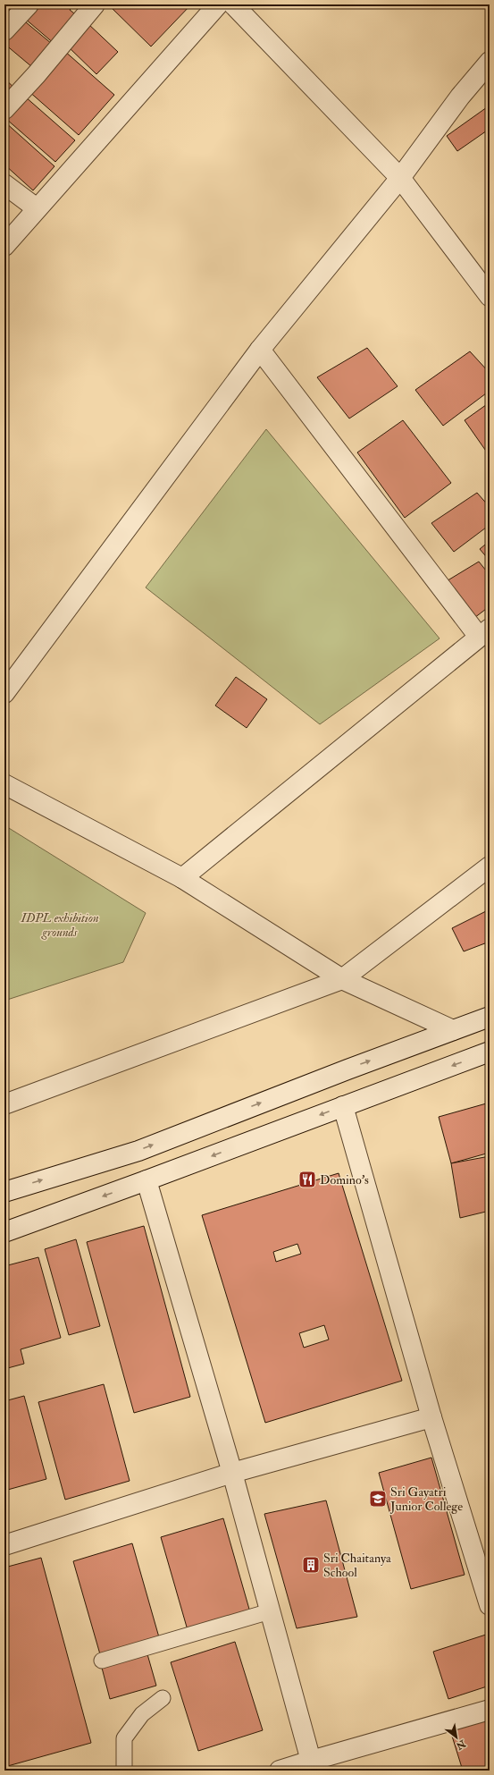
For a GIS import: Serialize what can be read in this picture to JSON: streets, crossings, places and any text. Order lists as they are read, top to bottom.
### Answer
{
  "parks": ["IDPL exhibition grounds"],
  "places": {
    "restaurant": ["Domino's"],
    "school or university": ["Sri Gayatri Junior College"],
    "building": ["Sri Chaitanya School"]
  },
  "north": "bottom right"
}
